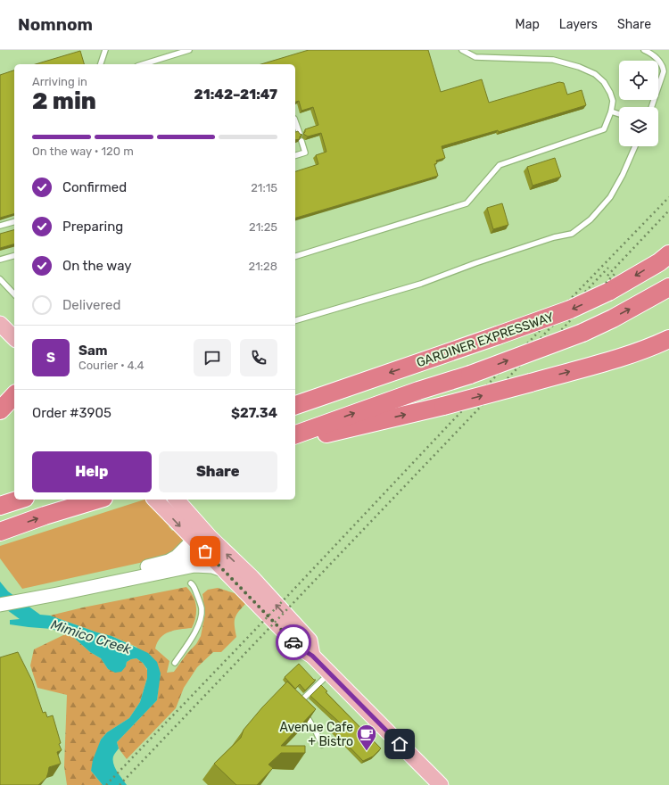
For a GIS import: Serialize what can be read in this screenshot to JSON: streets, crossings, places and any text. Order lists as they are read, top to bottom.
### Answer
{
  "streets": {
    "highway": ["GARDINER EXPRESSWAY"]
  },
  "water": ["Mimico Creek"],
  "places": {
    "cafe": ["Avenue Cafe + Bistro"]
  },
  "page": {
    "header": "Nomnom",
    "nav": ["Map", "Layers", "Share"],
    "heading": ["2 min", "Arriving in", "21:42–21:47"],
    "panel": [
      "Sam",
      "Courier · 4.4",
      "Order #3905",
      "$27.34"
    ],
    "bar": "On the way · 120 m",
    "list": [
      ["Confirmed", "21:15"],
      ["Preparing", "21:25"],
      ["On the way", "21:28"],
      "Delivered"
    ],
    "round": "S",
    "buttons": ["Help", "Share"]
  }
}
